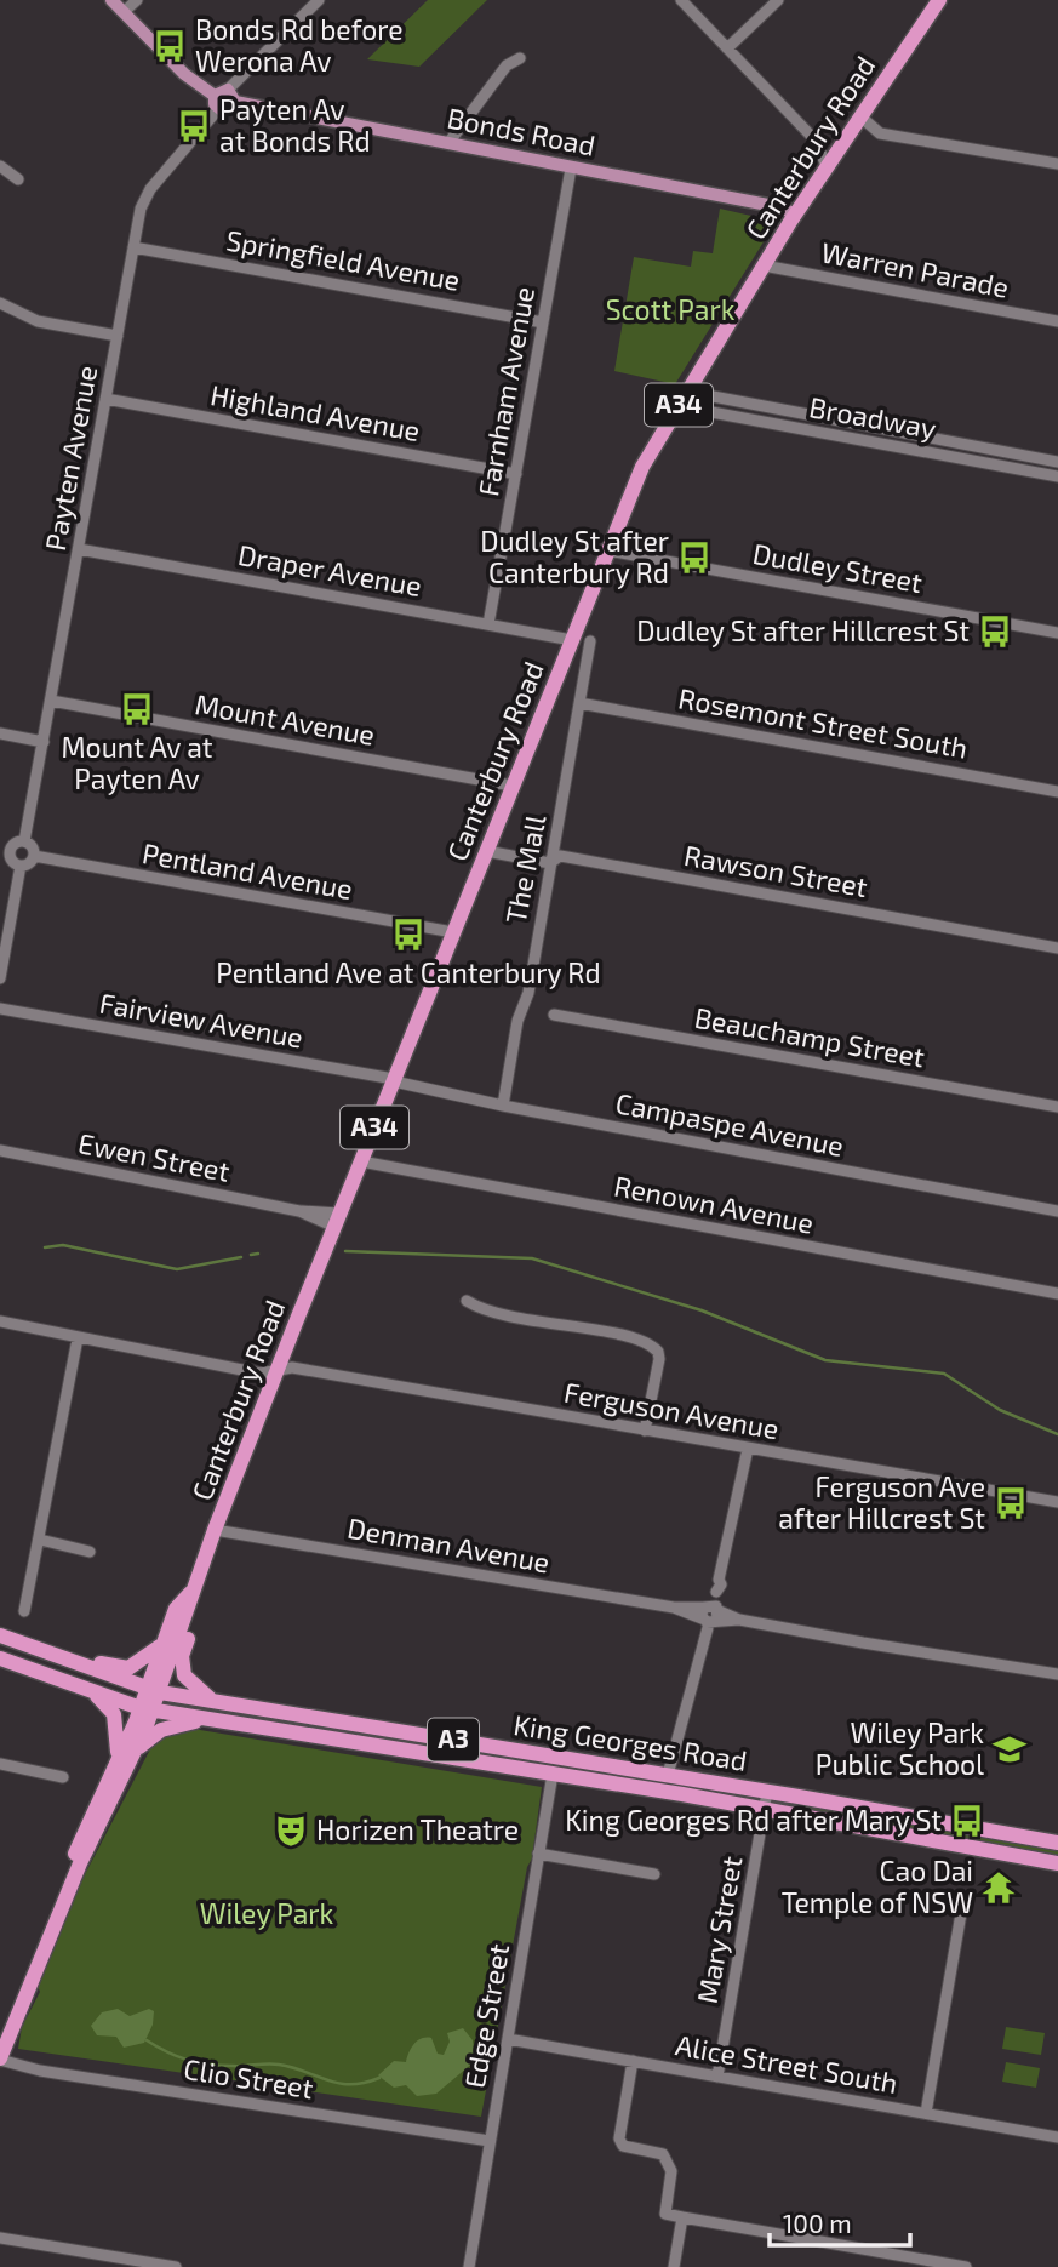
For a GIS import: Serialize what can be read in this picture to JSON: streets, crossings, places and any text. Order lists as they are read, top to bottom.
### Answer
{
  "streets": {
    "highway": [
      "Canterbury Road",
      "A34",
      "A3",
      "King Georges Road"
    ],
    "main road": ["Bonds Road"],
    "street": [
      "Springfield Avenue",
      "Warren Parade",
      "Farnham Avenue",
      "Highland Avenue",
      "Broadway",
      "Payten Avenue",
      "Dudley Street",
      "Draper Avenue",
      "Mount Avenue",
      "Rosemont Street South",
      "The Mall",
      "Pentland Avenue",
      "Rawson Street",
      "Fairview Avenue",
      "Beauchamp Street",
      "Campaspe Avenue",
      "Ewen Street",
      "Renown Avenue",
      "Ferguson Avenue",
      "Denman Avenue",
      "Mary Street",
      "Edge Street",
      "Alice Street South",
      "Clio Street"
    ]
  },
  "crossings": [
    ["Bonds Road", "Canterbury Road"],
    ["Bonds Road", "Farnham Avenue"],
    ["Canterbury Road", "Warren Parade"],
    ["Canterbury Road", "Broadway"],
    ["Canterbury Road", "Dudley Street"],
    ["Canterbury Road", "Draper Avenue"],
    ["Canterbury Road", "Mount Avenue"],
    ["Canterbury Road", "Pentland Avenue"],
    ["Canterbury Road", "Rawson Street"],
    ["Canterbury Road", "Fairview Avenue"],
    ["Canterbury Road", "Campaspe Avenue"],
    ["Canterbury Road", "Ewen Street"],
    ["Canterbury Road", "Renown Avenue"],
    ["Canterbury Road", "Ferguson Avenue"],
    ["Canterbury Road", "Denman Avenue"],
    ["Canterbury Road", "King Georges Road"],
    ["Canterbury Road", "Clio Street"],
    ["Springfield Avenue", "Farnham Avenue"],
    ["Springfield Avenue", "Payten Avenue"],
    ["Farnham Avenue", "Highland Avenue"],
    ["Farnham Avenue", "Draper Avenue"],
    ["Highland Avenue", "Payten Avenue"],
    ["Payten Avenue", "Draper Avenue"],
    ["Payten Avenue", "Mount Avenue"],
    ["Payten Avenue", "Pentland Avenue"],
    ["Rosemont Street South", "The Mall"],
    ["The Mall", "Rawson Street"],
    ["The Mall", "Campaspe Avenue"],
    ["Fairview Avenue", "Campaspe Avenue"],
    ["King Georges Road", "Mary Street"],
    ["King Georges Road", "Edge Street"],
    ["Mary Street", "Alice Street South"],
    ["Edge Street", "Alice Street South"],
    ["Edge Street", "Clio Street"]
  ],
  "parks": ["Scott Park", "Wiley Park"],
  "places": {
    "bus stop": [
      "Bonds Rd before Werona Av",
      "Payten Av at Bonds Rd",
      "Dudley St after Canterbury Rd",
      "Dudley St after Hillcrest St",
      "Mount Av at Payten Av",
      "Pentland Ave at Canterbury Rd",
      "Ferguson Ave after Hillcrest St",
      "King Georges Rd after Mary St"
    ],
    "school or university": ["Wiley Park Public School"],
    "theatre": ["Horizen Theatre"],
    "temple": ["Cao Dai Temple of NSW"]
  },
  "scale_bar": "100 m"
}
